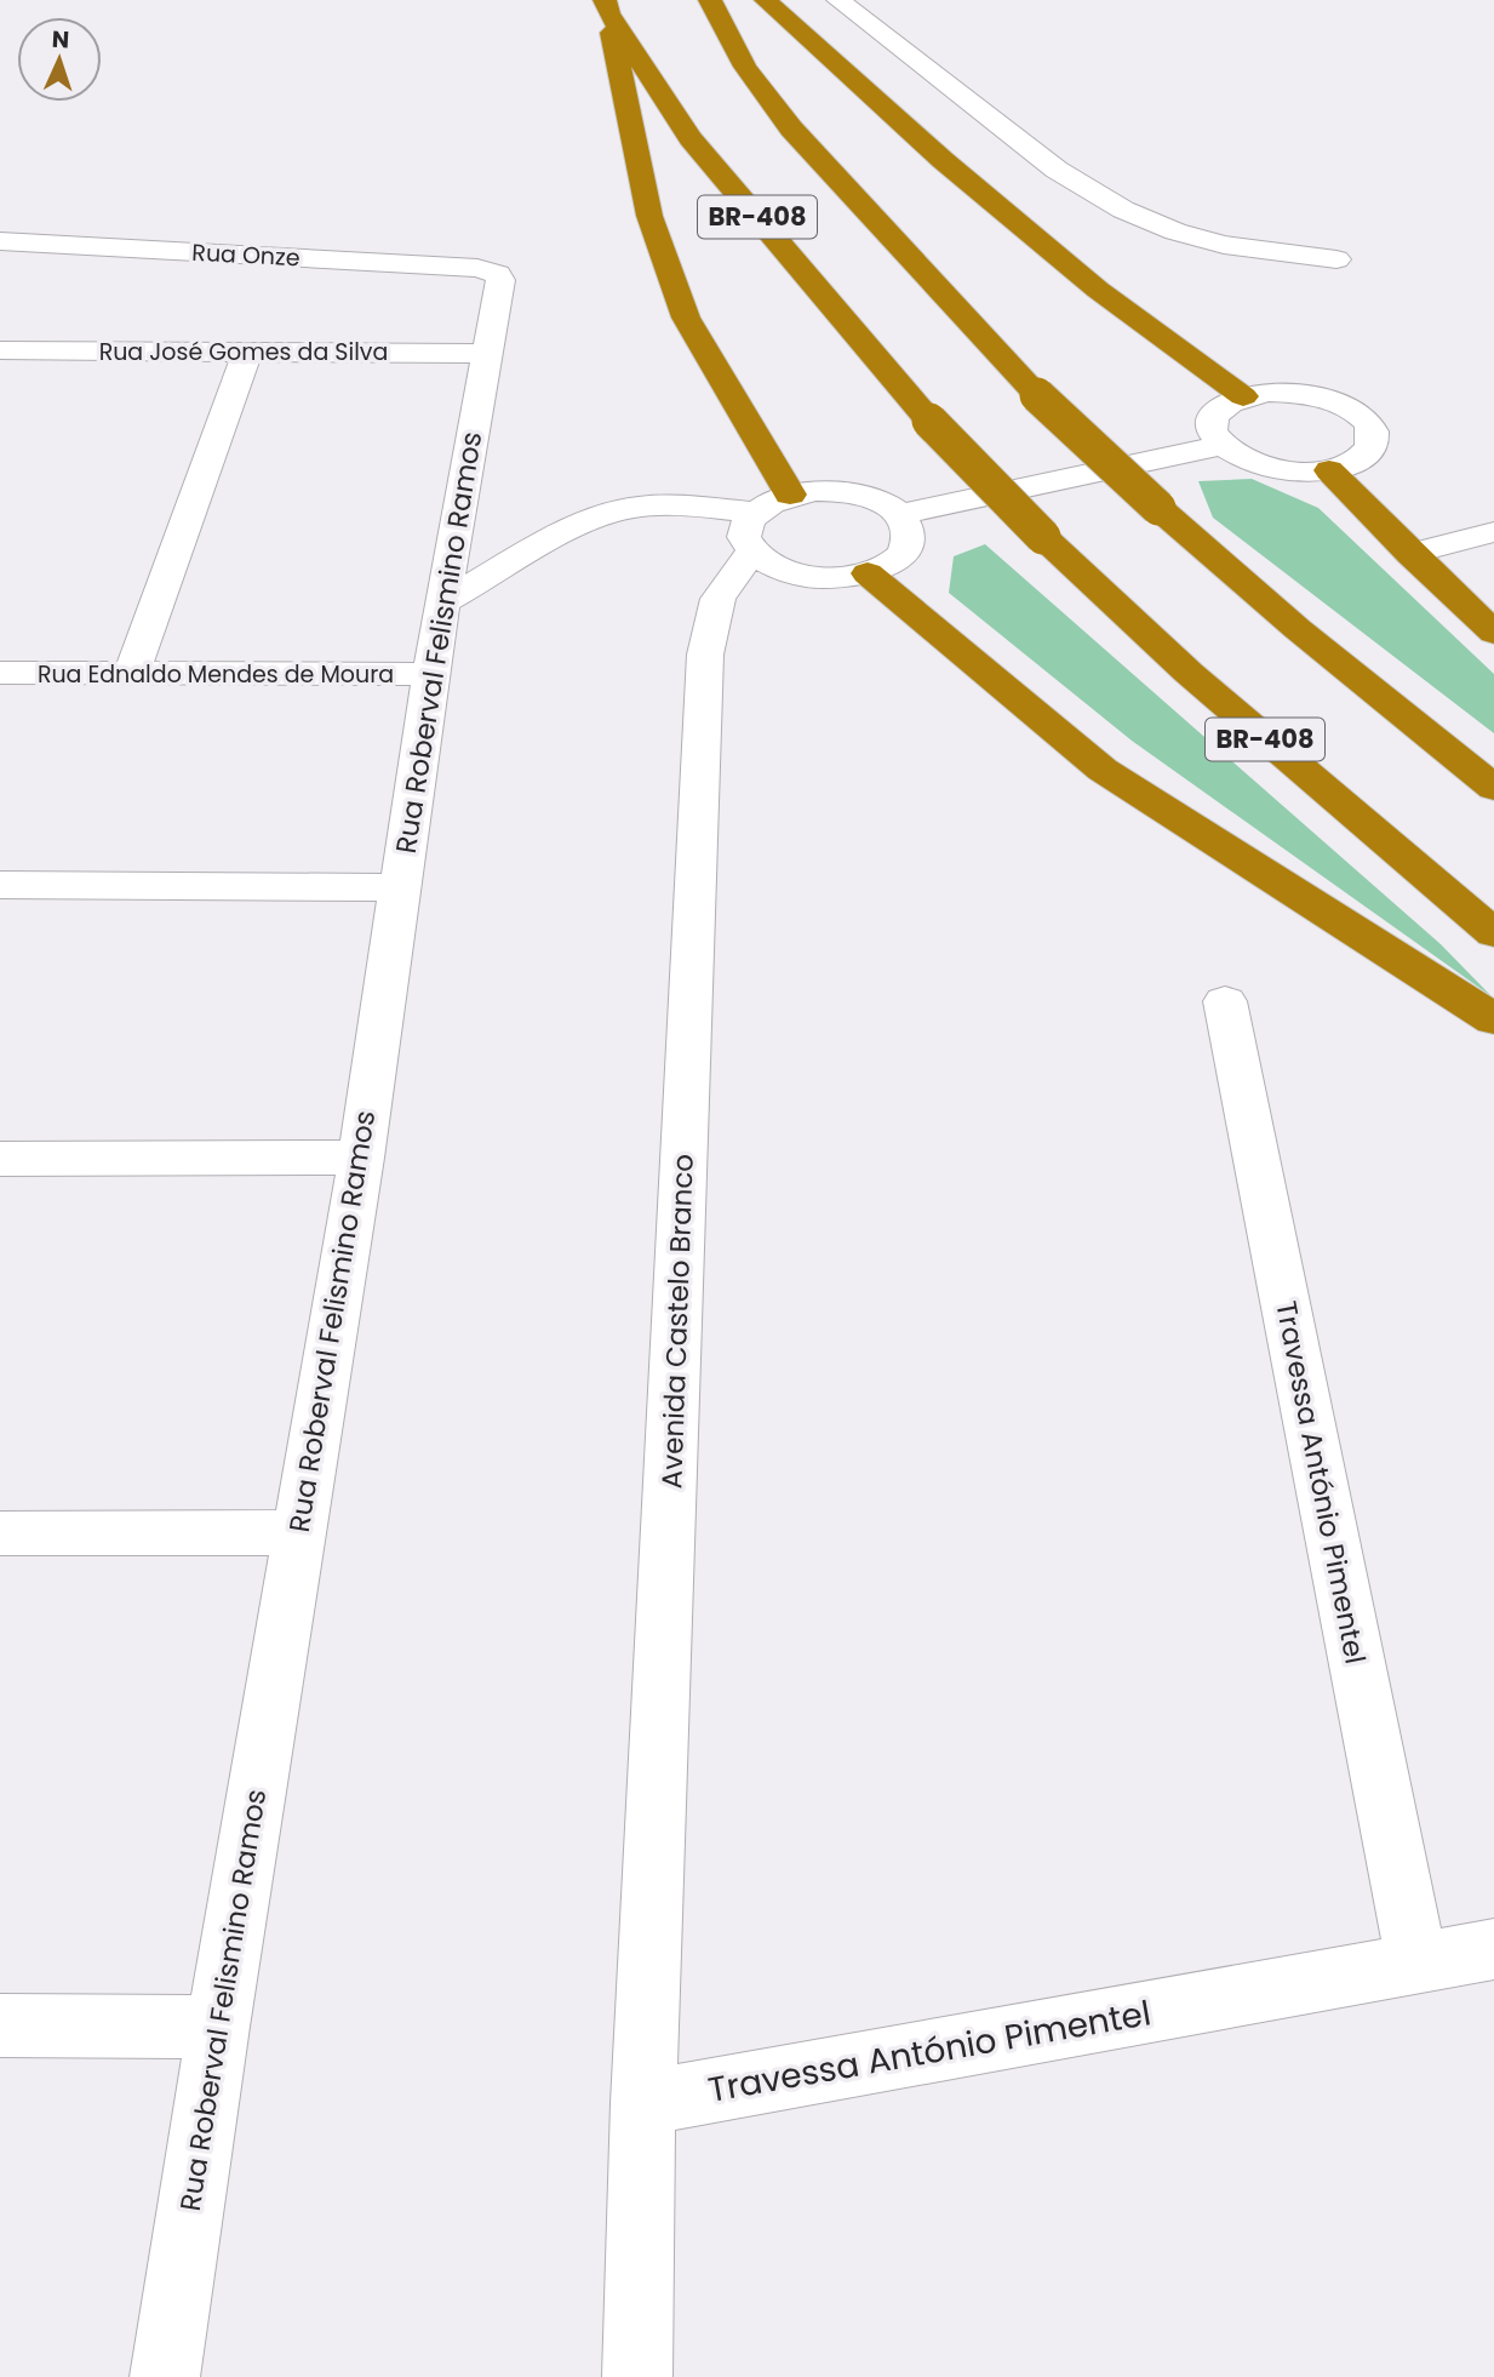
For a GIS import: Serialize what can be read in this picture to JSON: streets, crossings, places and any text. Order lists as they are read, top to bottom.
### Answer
{
  "streets": {
    "highway": ["BR-408"],
    "street": [
      "Rua Onze",
      "Rua José Gomes da Silva",
      "Rua Roberval Felismino Ramos",
      "Rua Ednaldo Mendes de Moura",
      "Avenida Castelo Branco",
      "Travessa António Pimentel"
    ]
  },
  "crossings": [
    ["Rua Onze", "Rua Roberval Felismino Ramos"],
    ["Rua José Gomes da Silva", "Rua Roberval Felismino Ramos"],
    ["Rua Roberval Felismino Ramos", "Rua Ednaldo Mendes de Moura"],
    ["Avenida Castelo Branco", "Travessa António Pimentel"]
  ],
  "north": "top"
}
